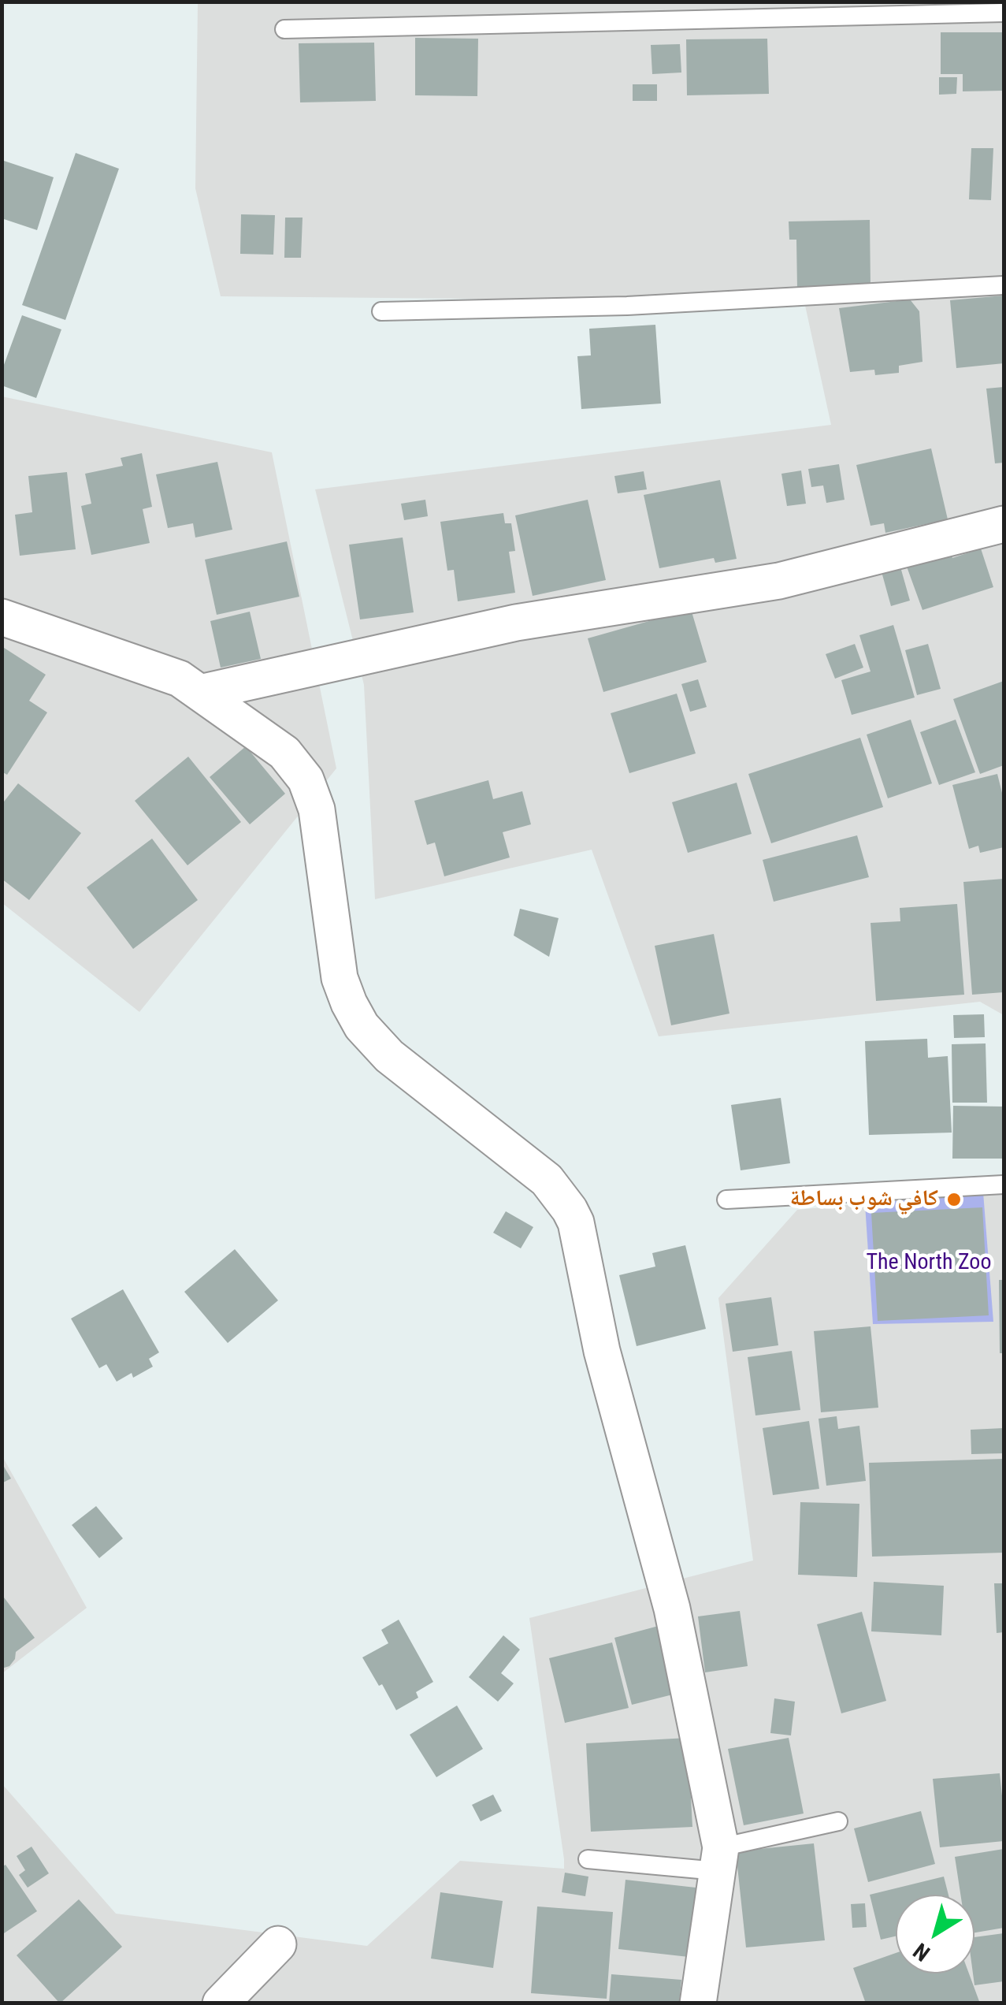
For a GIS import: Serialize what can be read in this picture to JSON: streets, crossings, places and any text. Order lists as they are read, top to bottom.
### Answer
{
  "parks": ["The North Zoo"],
  "places": ["كافي شوب بساطة"],
  "north": "bottom left"
}
